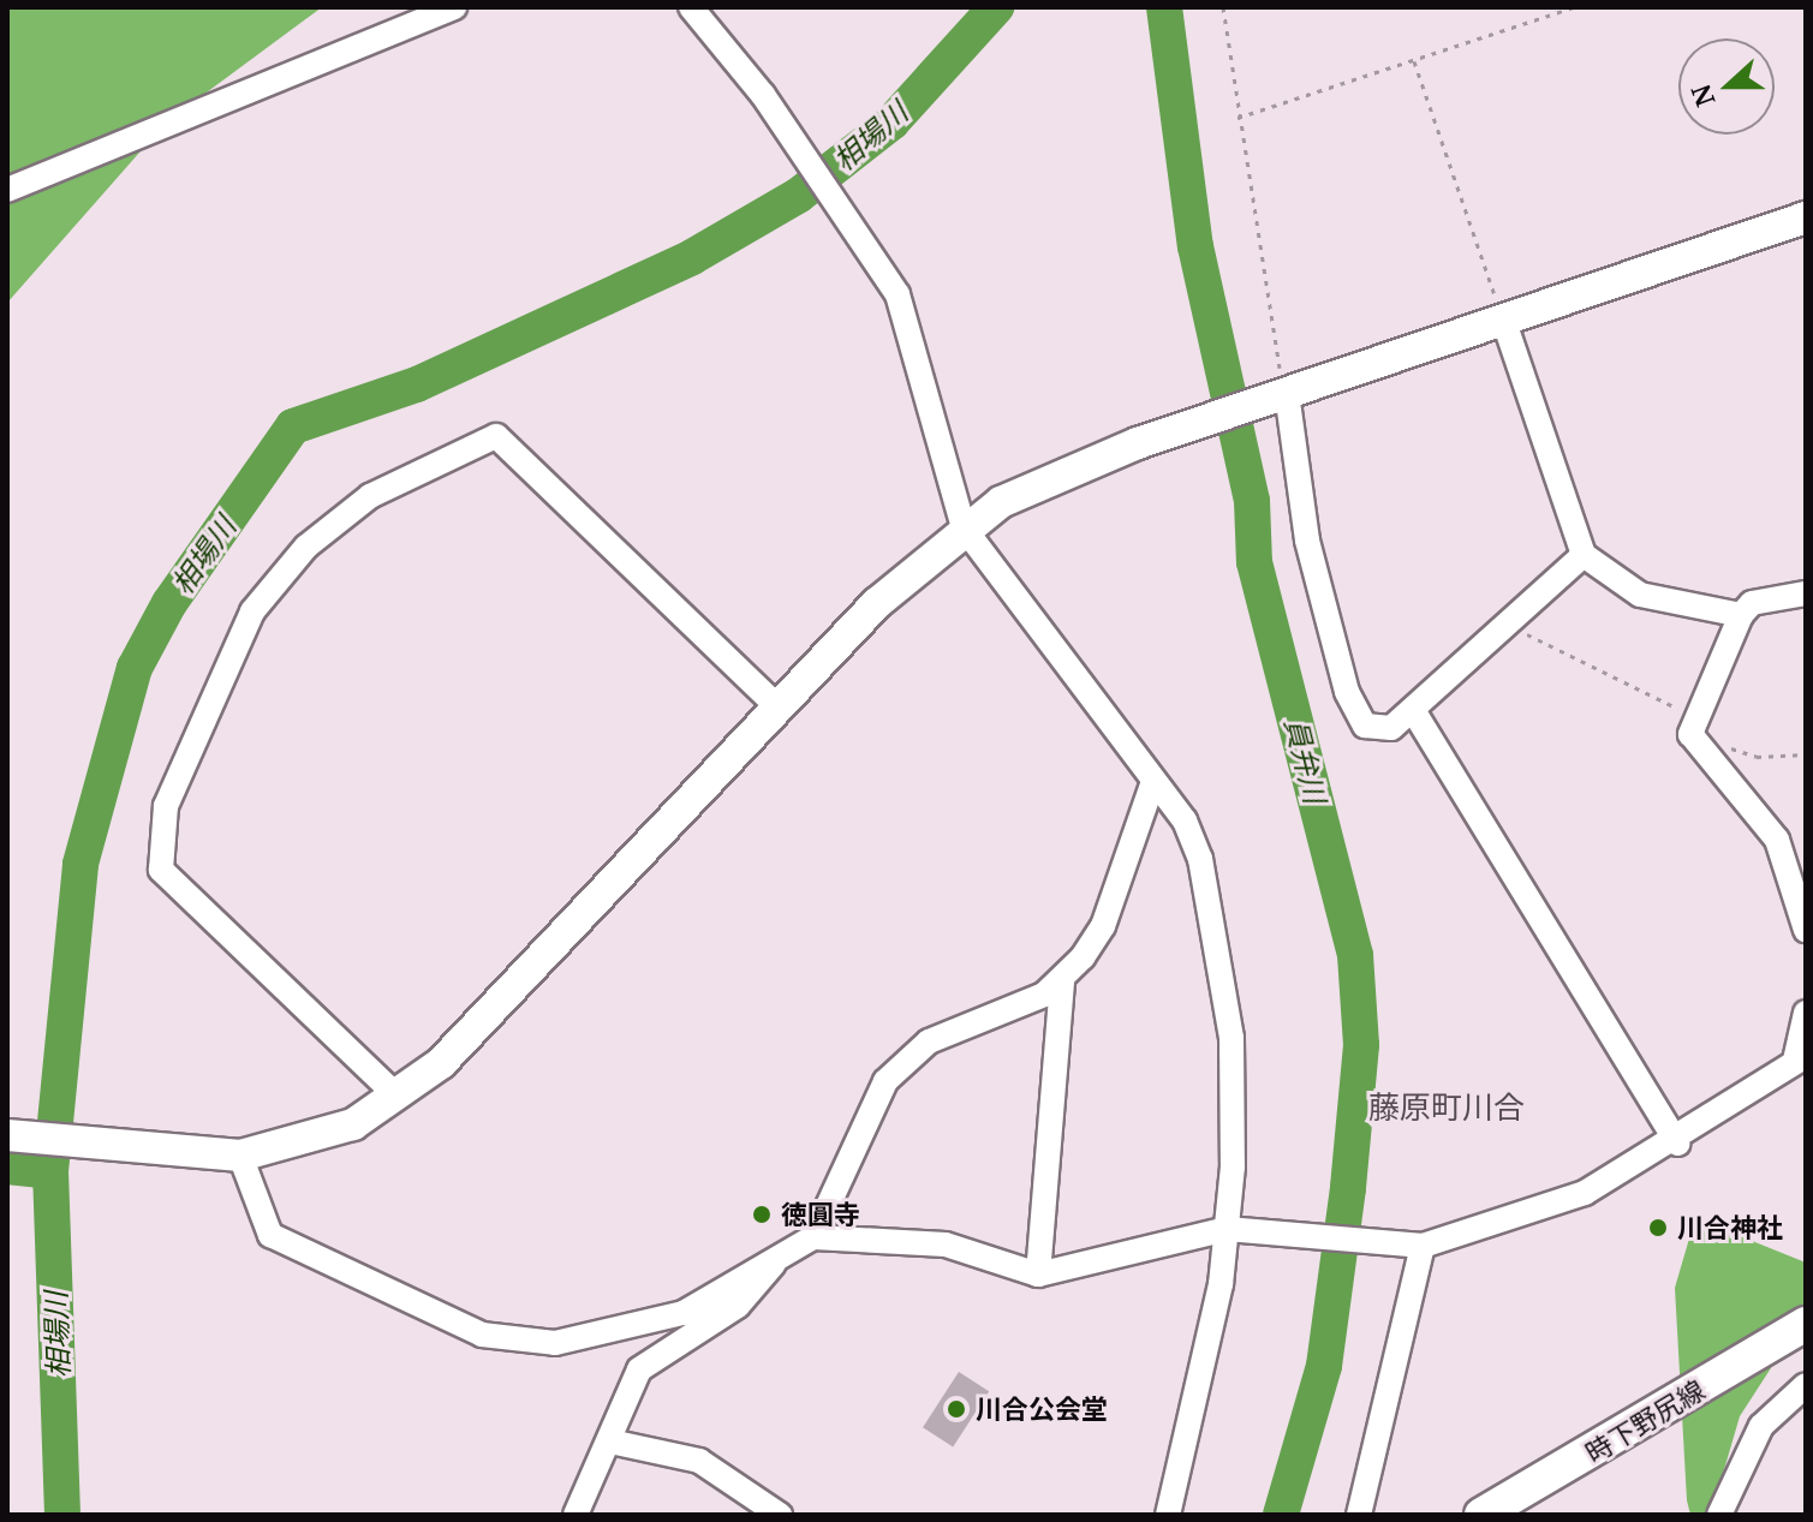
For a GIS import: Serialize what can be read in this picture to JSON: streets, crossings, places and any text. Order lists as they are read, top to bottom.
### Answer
{
  "streets": {
    "main road": ["時下野尻線"]
  },
  "districts": ["藤原町川合"],
  "water": ["相場川", "員弁川"],
  "places": ["徳圓寺", "川合神社", "川合公会堂"],
  "north": "left"
}
